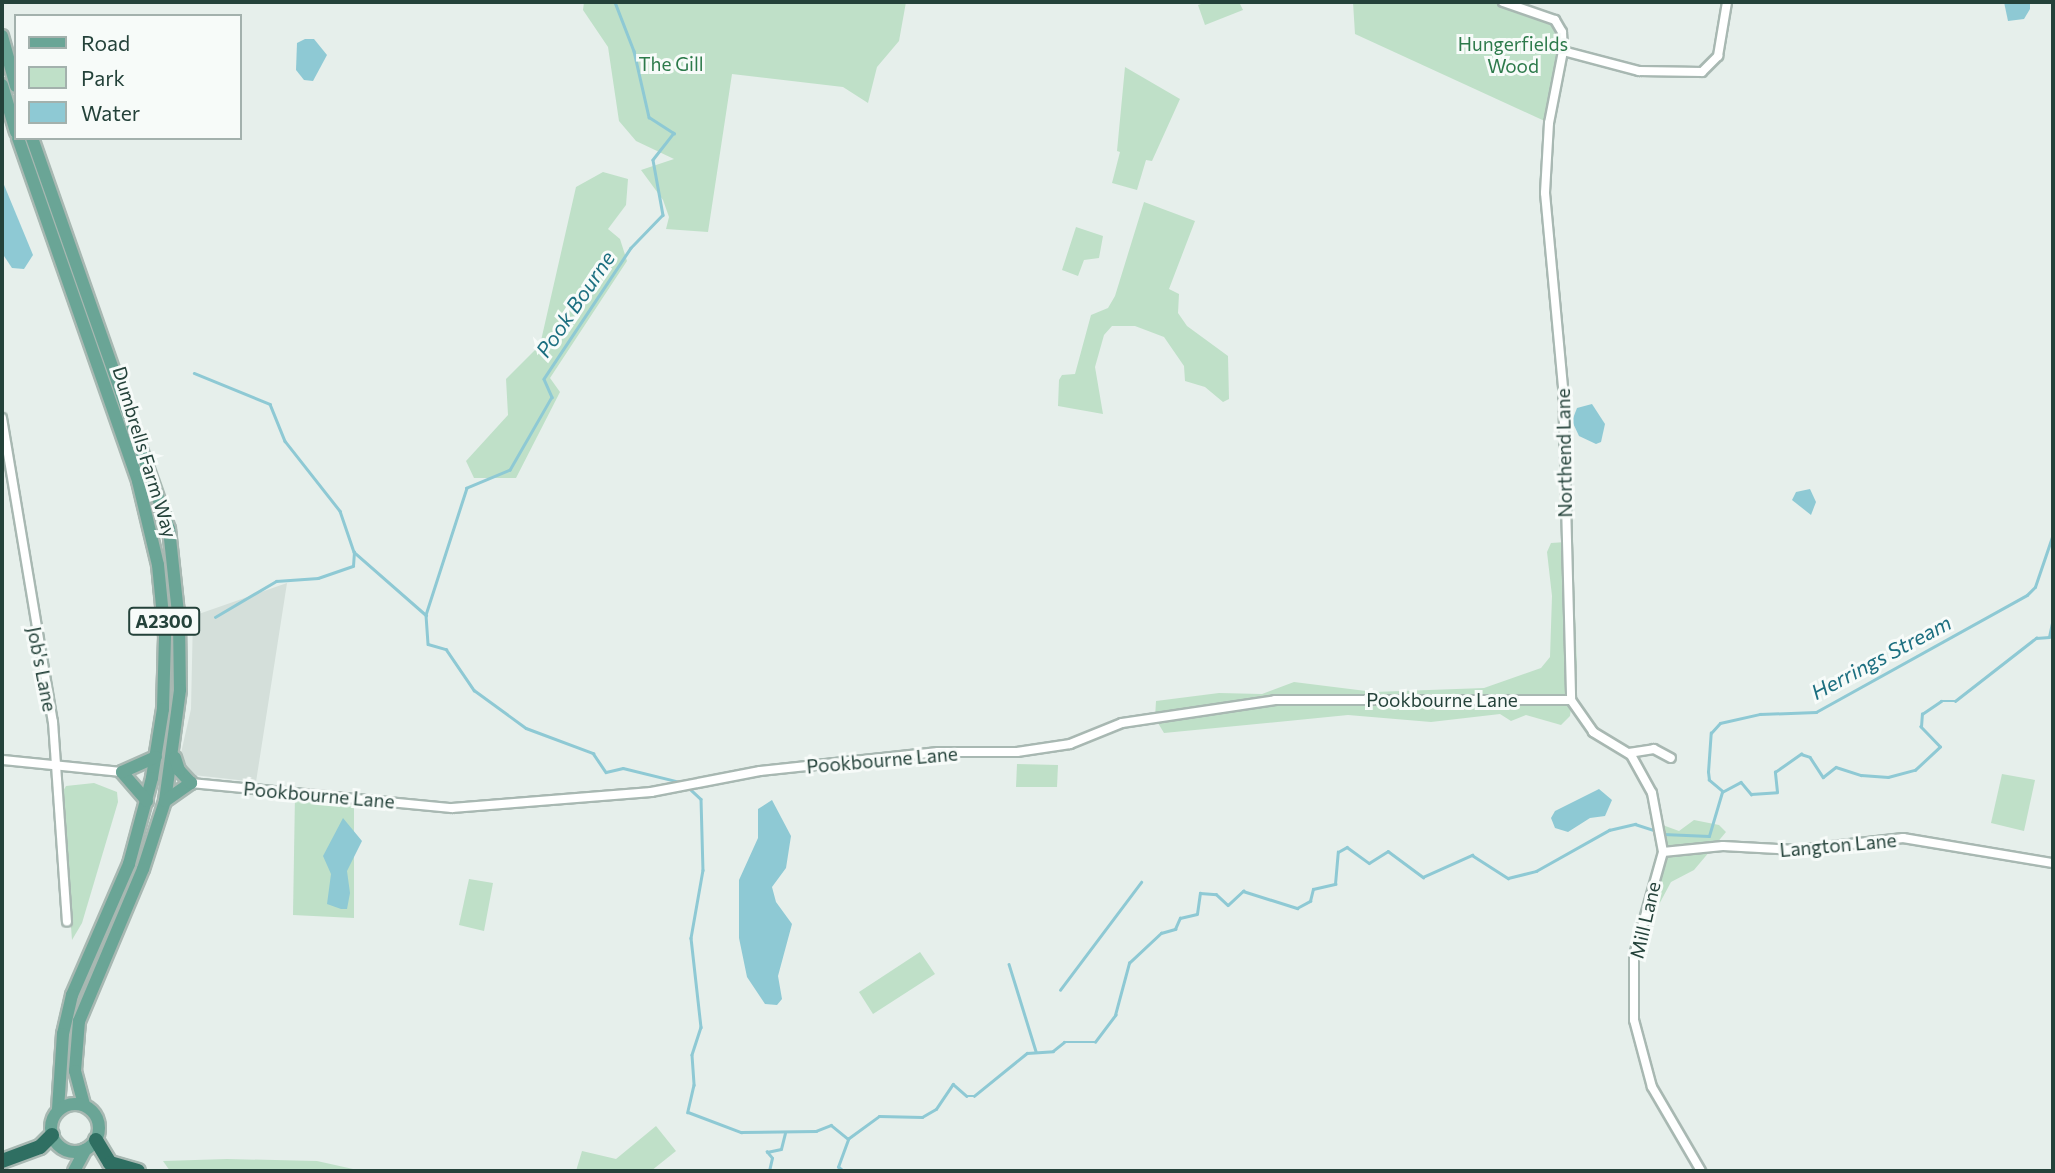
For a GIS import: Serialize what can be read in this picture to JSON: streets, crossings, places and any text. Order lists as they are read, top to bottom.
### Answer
{
  "streets": {
    "main road": ["Dumbrells Farm Way", "A2300"],
    "street": [
      "Northend Lane",
      "Job's Lane",
      "Pookbourne Lane",
      "Langton Lane",
      "Mill Lane"
    ]
  },
  "crossings": [
    ["Northend Lane", "Pookbourne Lane"],
    ["Langton Lane", "Mill Lane"]
  ],
  "water": ["Pook Bourne", "Herrings Stream"],
  "parks": ["Hungerfields Wood", "The Gill"],
  "legend": ["Road", "Park", "Water"]
}
